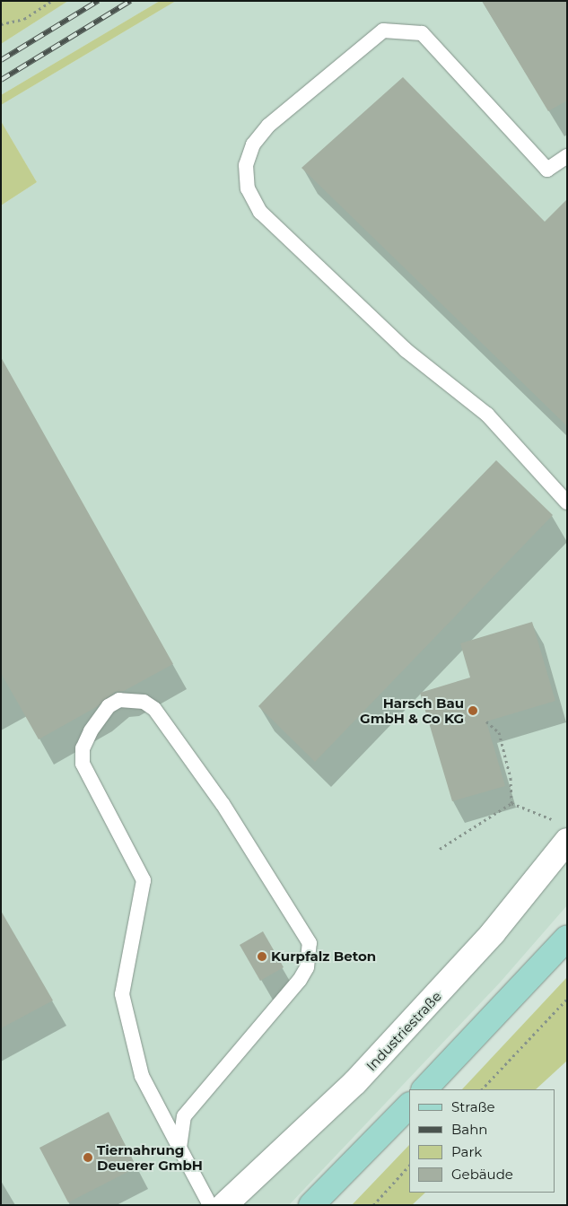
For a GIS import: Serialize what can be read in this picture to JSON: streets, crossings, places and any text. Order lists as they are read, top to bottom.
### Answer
{
  "streets": {
    "street": ["Industriestraße"]
  },
  "places": ["Harsch Bau GmbH & Co KG", "Kurpfalz Beton", "Tiernahrung Deuerer GmbH"],
  "legend": [
    "Straße",
    "Bahn",
    "Park",
    "Gebäude"
  ]
}
